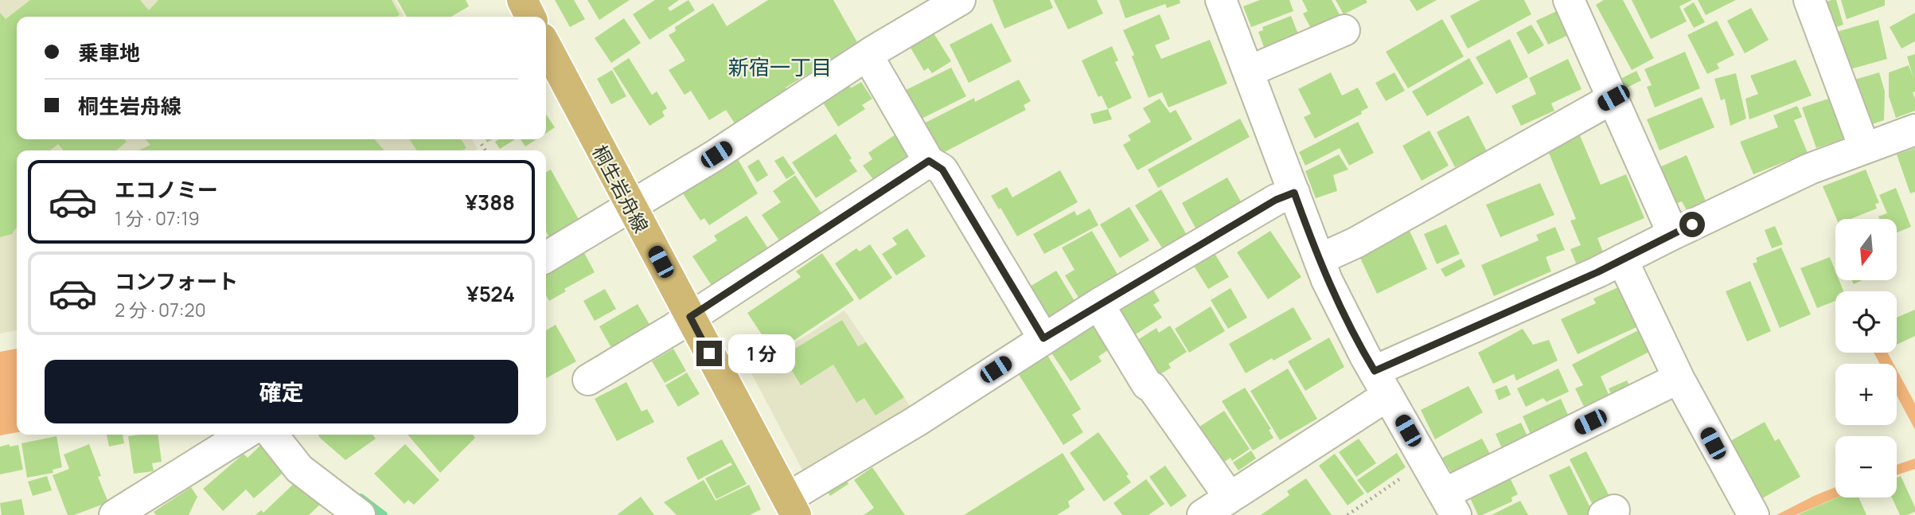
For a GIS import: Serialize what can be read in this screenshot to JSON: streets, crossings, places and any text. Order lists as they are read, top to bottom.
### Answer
{
  "streets": {
    "main road": ["桐生岩舟線"]
  },
  "districts": ["新宿一丁目"],
  "north": "bottom",
  "page": {
    "banner": ["乗車地", "桐生岩舟線"],
    "list": [
      {
        "name": "エコノミー",
        "note": "1 分 · 07:19",
        "value": "¥388"
      },
      {
        "name": "コンフォート",
        "note": "2 分 · 07:20",
        "value": "¥524"
      }
    ],
    "map_buttons": ["+", "−"],
    "bubble": "1 分",
    "buttons": "確定"
  }
}
